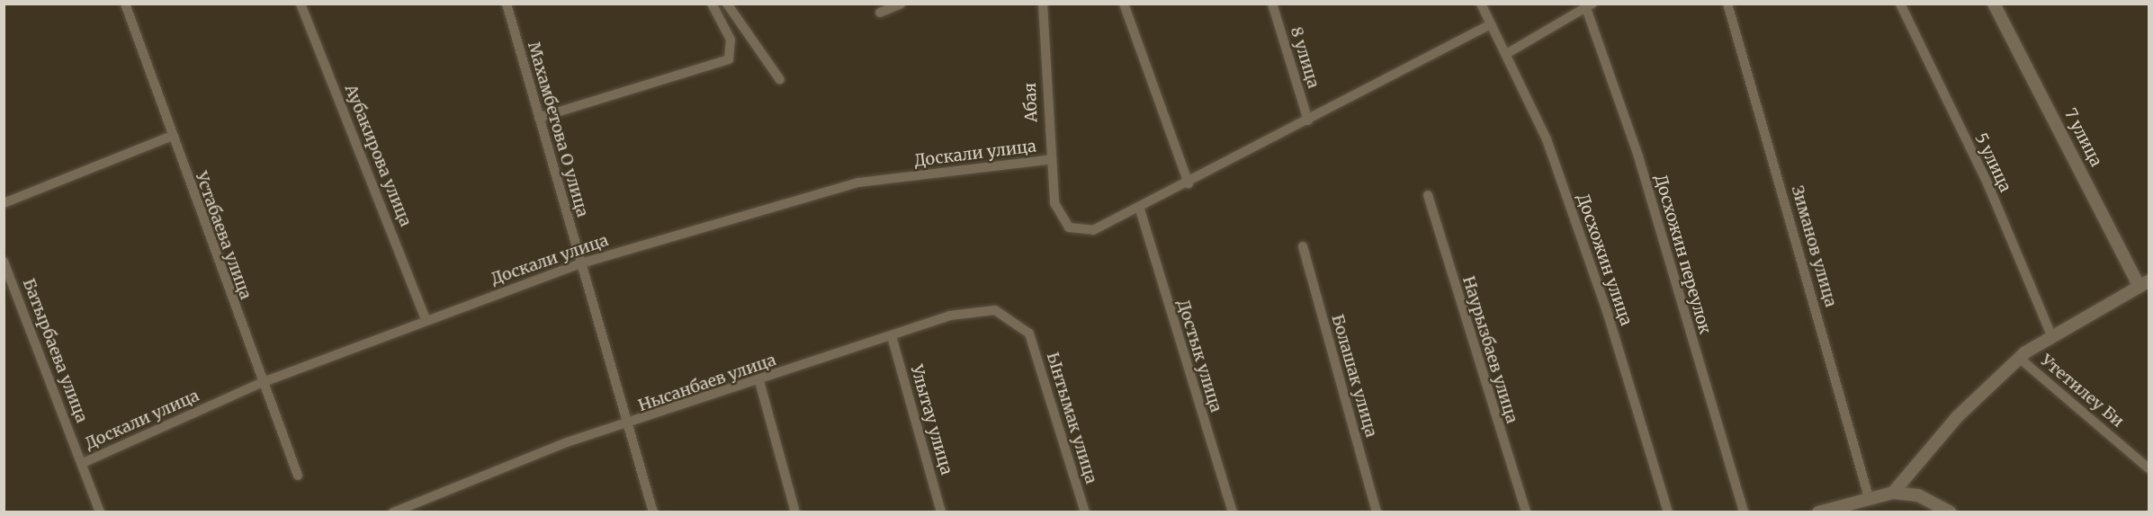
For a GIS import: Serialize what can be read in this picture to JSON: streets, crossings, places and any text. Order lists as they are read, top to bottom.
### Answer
{
  "streets": {
    "street": [
      "8 улица",
      "Абая",
      "Махамбетова О улица",
      "7 улица",
      "Доскали улица",
      "Аубакирова улица",
      "5 улица",
      "Устабаева улица",
      "Зиманов улица",
      "Досхожин переулок",
      "Досхожин улица",
      "Наурызбаев улица",
      "Батырбаева улица",
      "Достык улица",
      "Болашак улица",
      "Нысанбаев улица",
      "Утетилеу Би",
      "Ынтымак улица",
      "Улытау улица"
    ]
  },
  "crossings": [
    ["Абая", "Доскали улица"],
    ["Абая", "Достык улица"],
    ["Махамбетова О улица", "Доскали улица"],
    ["Махамбетова О улица", "Нысанбаев улица"],
    ["Доскали улица", "Аубакирова улица"],
    ["Доскали улица", "Устабаева улица"],
    ["Доскали улица", "Батырбаева улица"],
    ["Нысанбаев улица", "Ынтымак улица"],
    ["Нысанбаев улица", "Улытау улица"]
  ]
}
